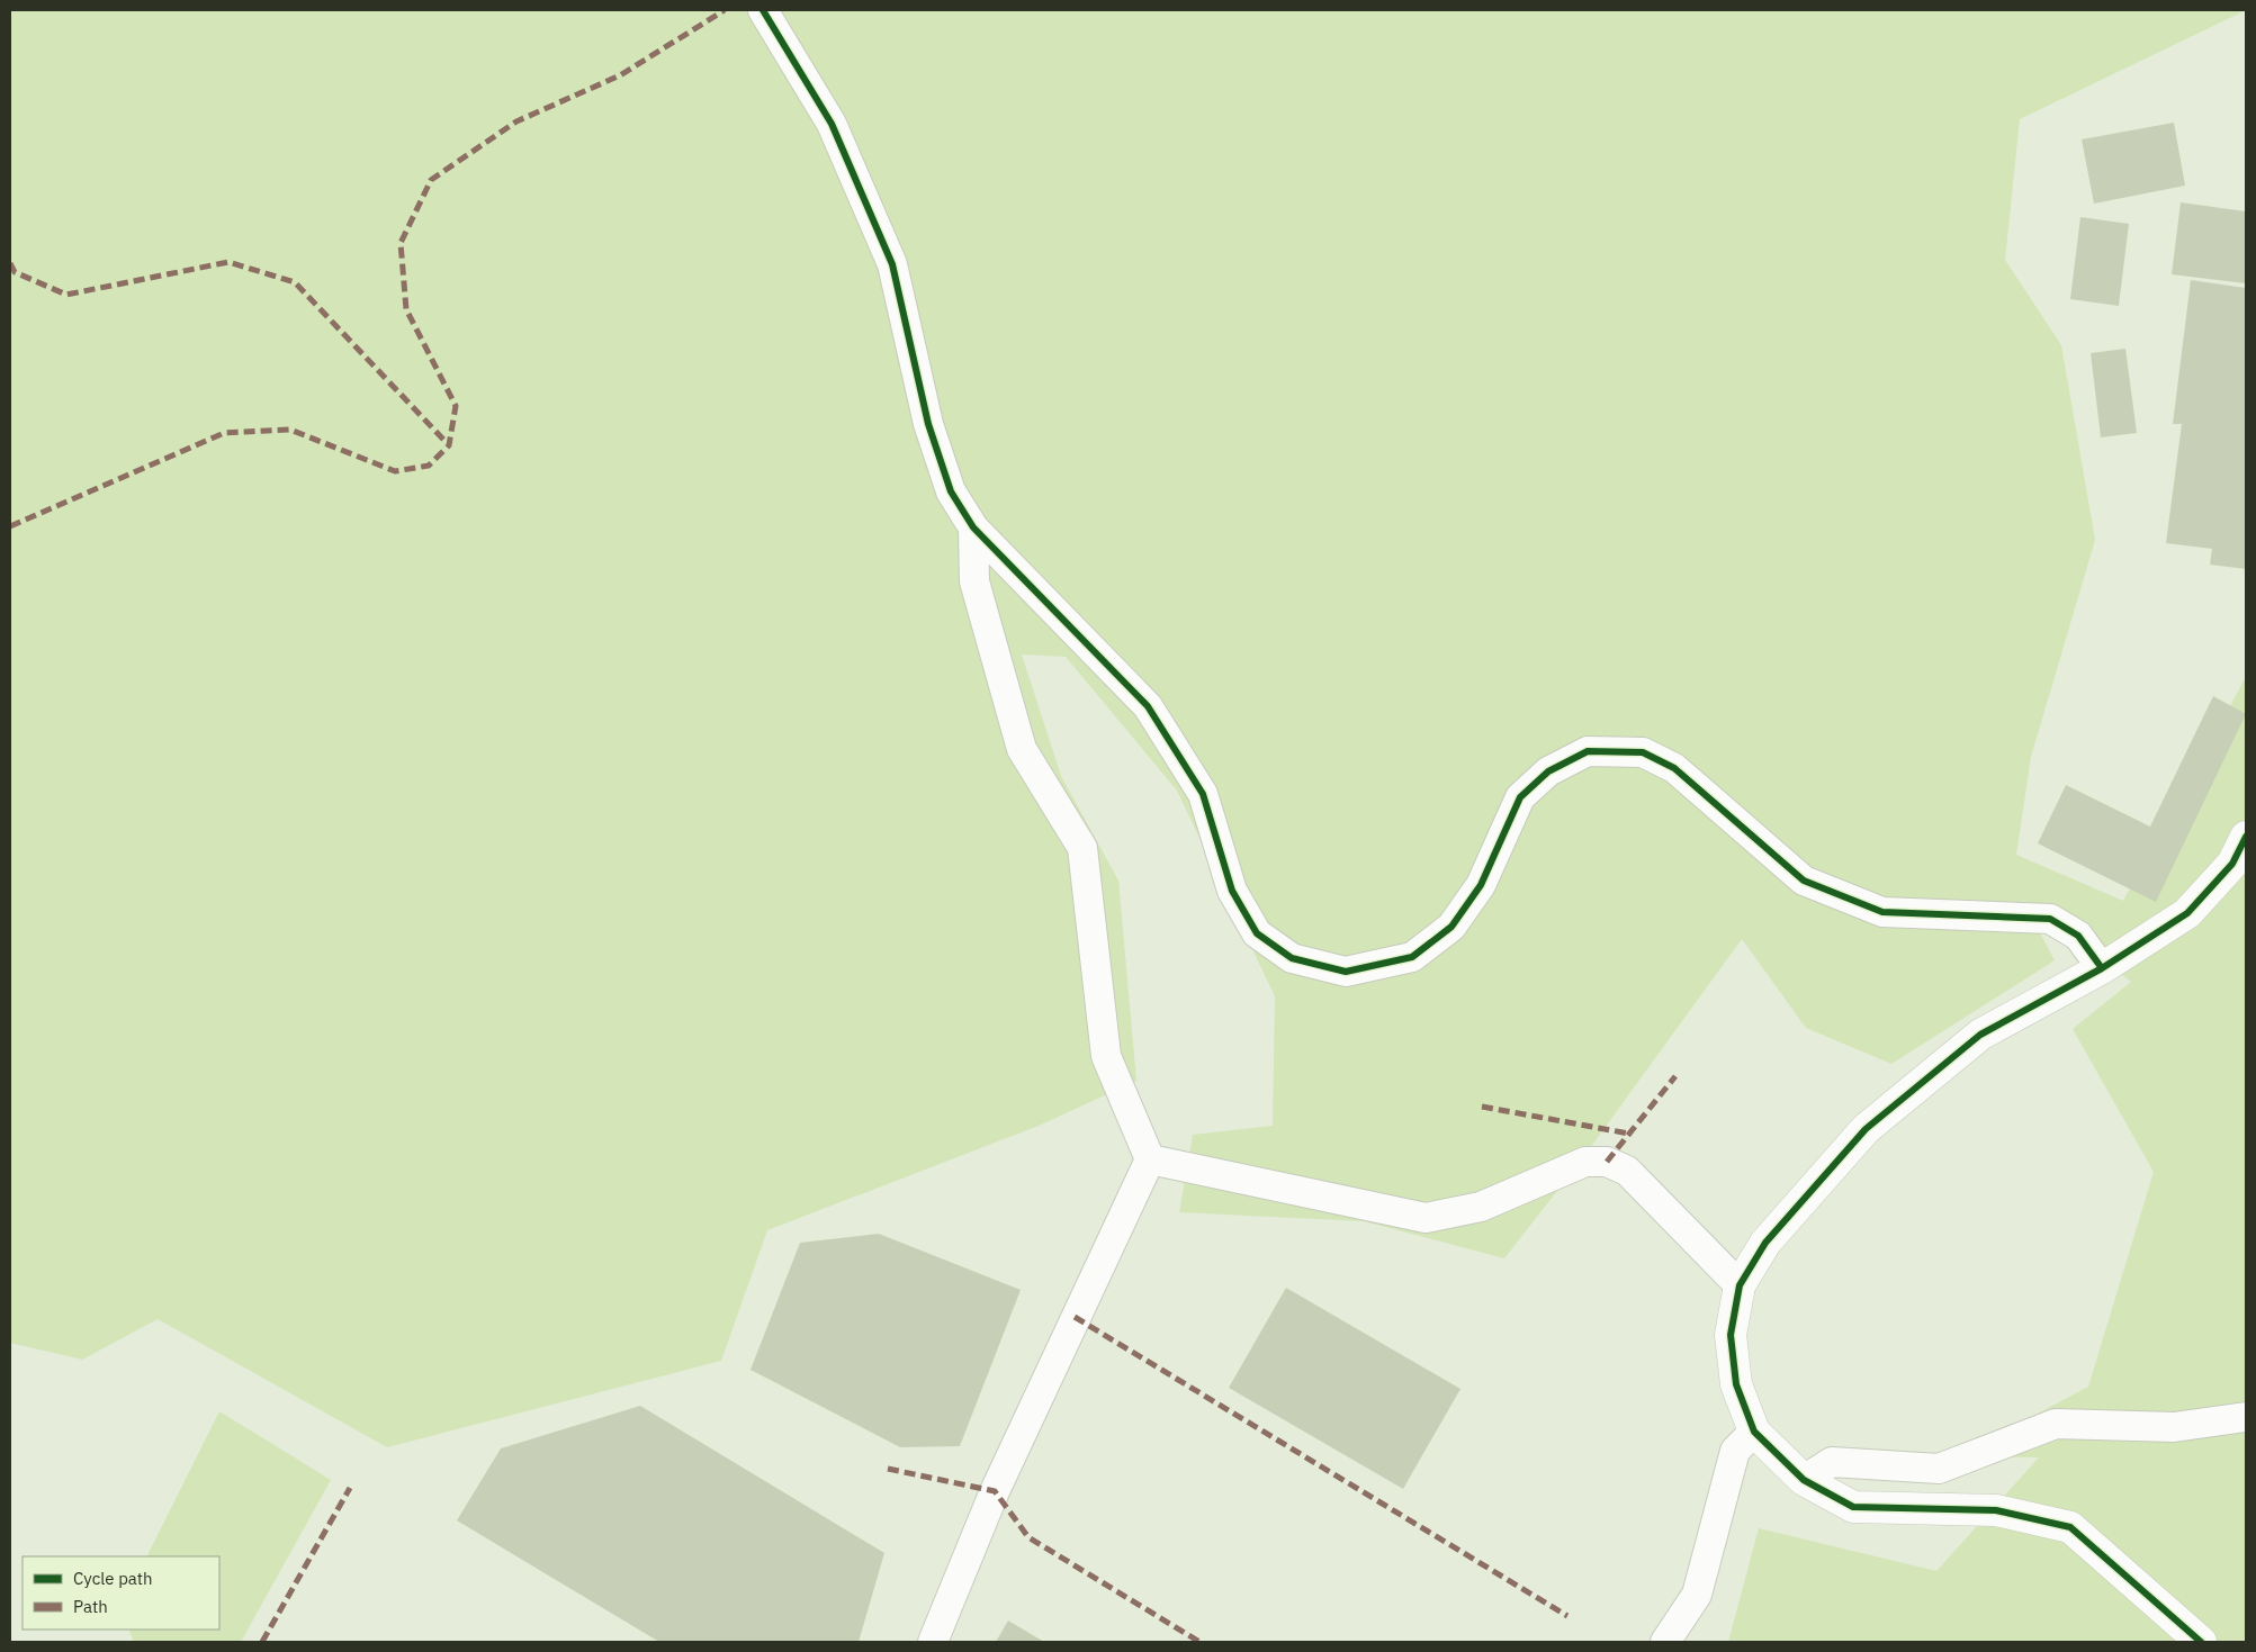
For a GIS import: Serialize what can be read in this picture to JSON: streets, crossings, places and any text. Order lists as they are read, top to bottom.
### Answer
{
  "legend": ["Cycle path", "Path"]
}
